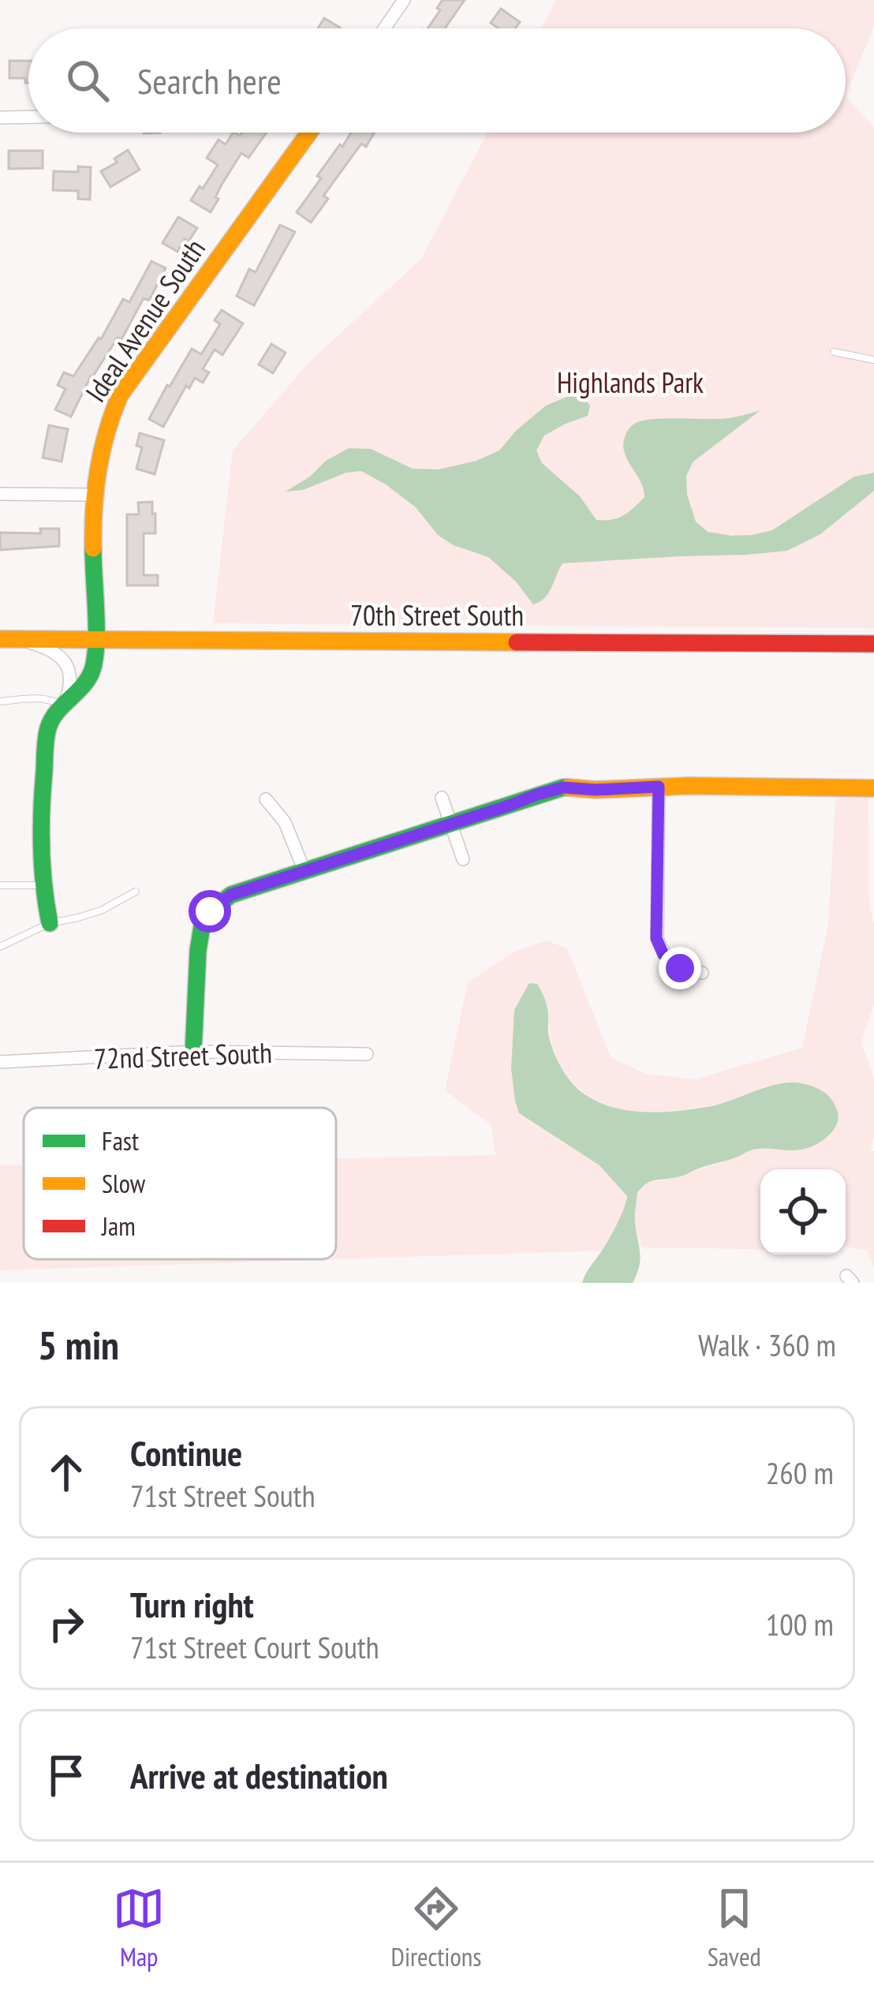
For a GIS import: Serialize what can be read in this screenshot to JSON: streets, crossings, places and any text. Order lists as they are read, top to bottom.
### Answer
{
  "streets": {
    "street": ["Ideal Avenue South", "70th Street South", "72nd Street South"]
  },
  "crossings": [
    ["Ideal Avenue South", "70th Street South"]
  ],
  "parks": ["Highlands Park"],
  "legend": ["Fast", "Slow", "Jam"],
  "page": {
    "search": "Search here",
    "heading": ["5 min", "Walk · 360 m"],
    "list": [
      ["Continue", "71st Street South", "260 m"],
      ["Turn right", "71st Street Court South", "100 m"],
      "Arrive at destination"
    ],
    "nav": ["Map", "Directions", "Saved"]
  }
}
